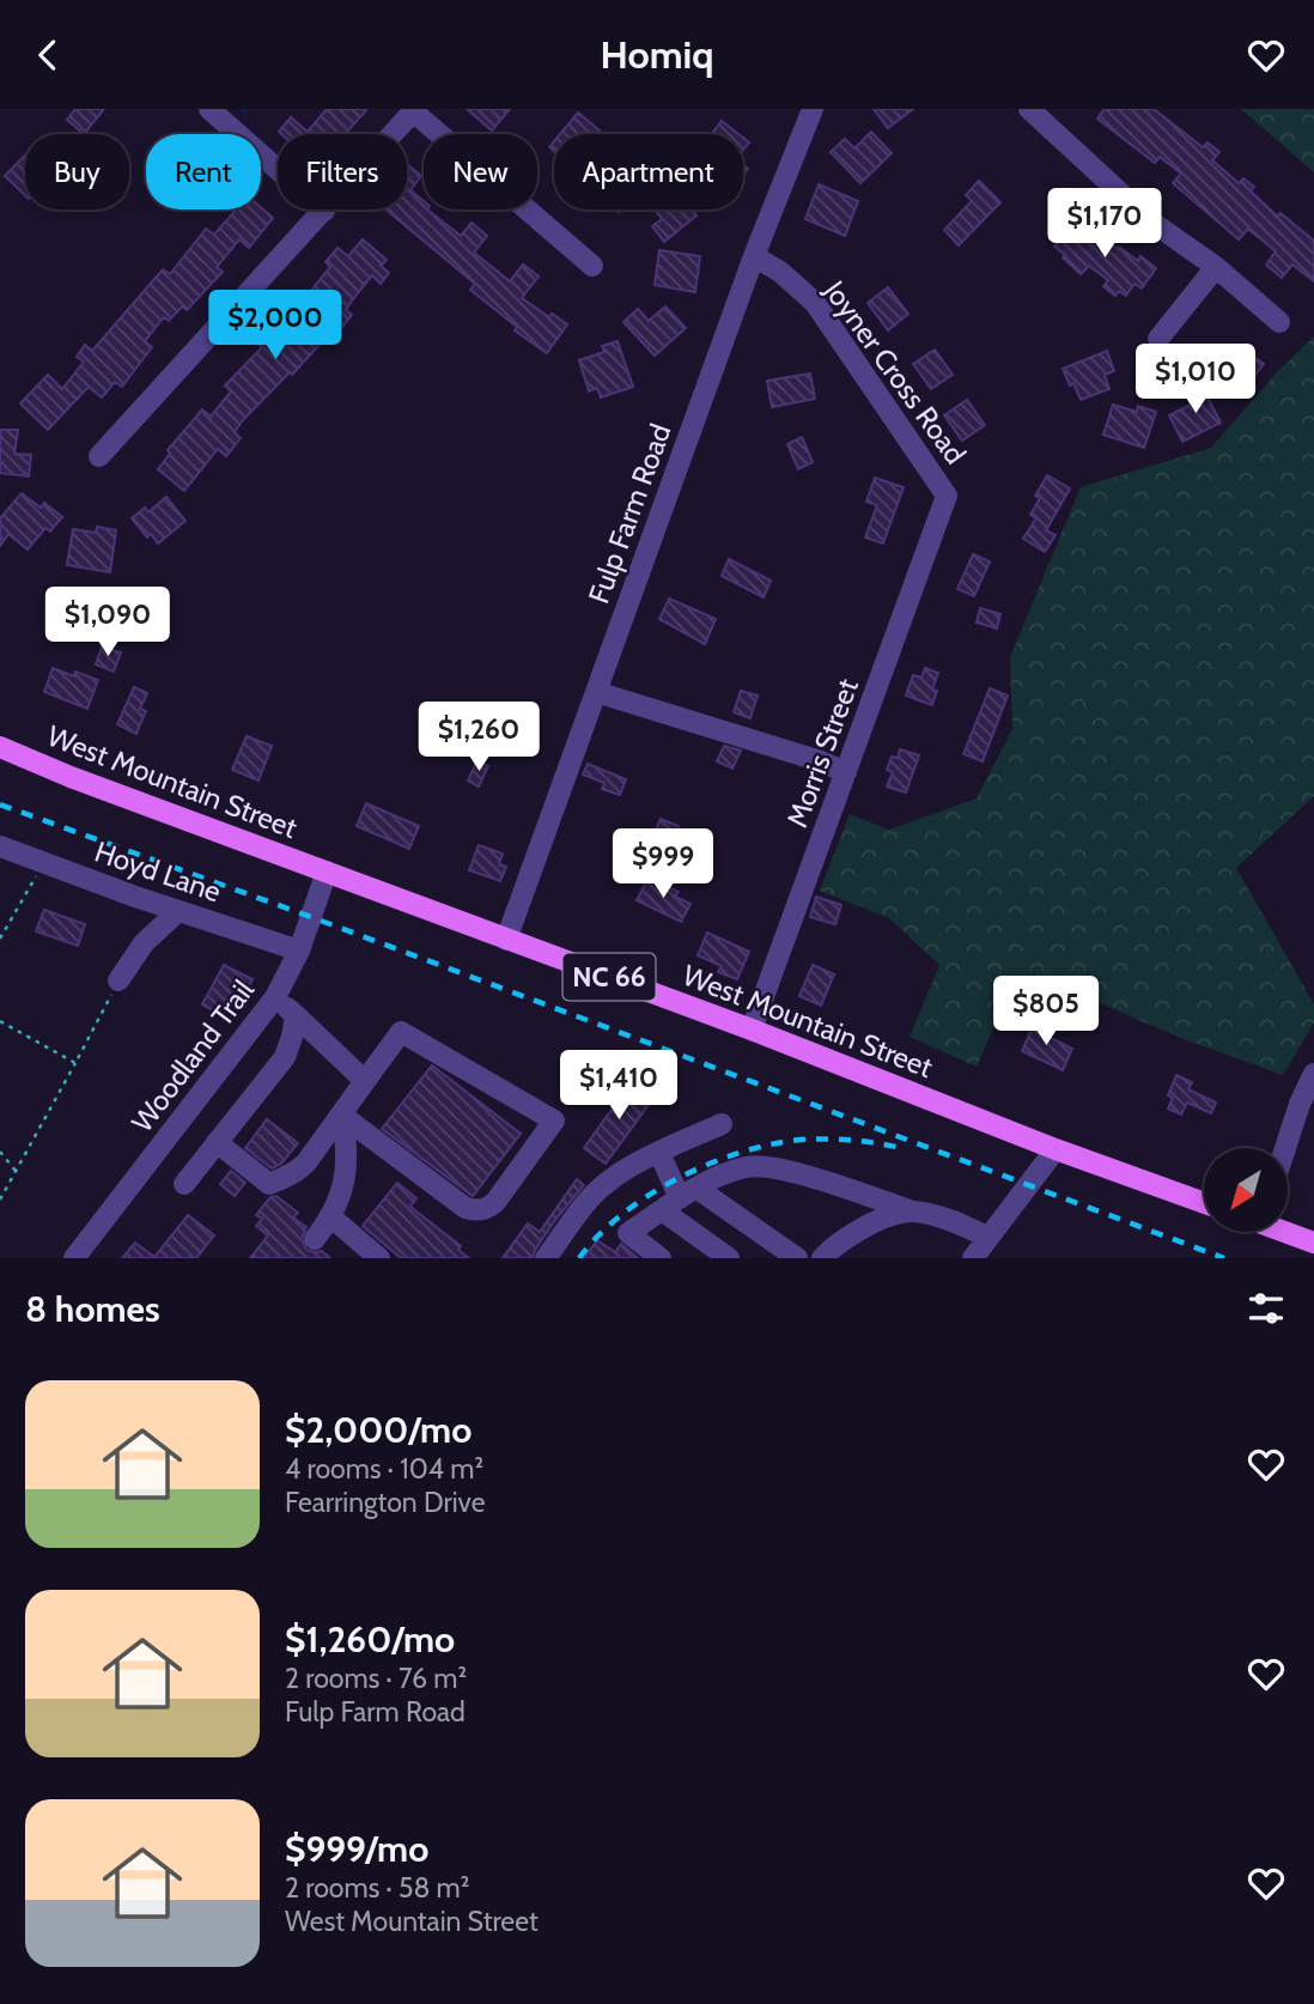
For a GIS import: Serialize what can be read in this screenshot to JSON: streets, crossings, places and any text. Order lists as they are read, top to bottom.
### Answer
{
  "streets": {
    "main road": ["West Mountain Street", "NC 66"],
    "street": [
      "Joyner Cross Road",
      "Fulp Farm Road",
      "Morris Street",
      "Hoyd Lane",
      "Woodland Trail"
    ]
  },
  "crossings": [
    ["Joyner Cross Road", "Fulp Farm Road"],
    ["Joyner Cross Road", "Morris Street"],
    ["Fulp Farm Road", "West Mountain Street"],
    ["Morris Street", "West Mountain Street"],
    ["West Mountain Street", "Woodland Trail"],
    ["Hoyd Lane", "Woodland Trail"]
  ],
  "north": "bottom left",
  "page": {
    "header": "Homiq",
    "chip": [
      "Buy",
      "Rent",
      "Filters",
      "New",
      "Apartment"
    ],
    "price": [
      "$1,170",
      "$2,000",
      "$1,010",
      "$1,090",
      "$1,260",
      "$999",
      "$805",
      "$1,410"
    ],
    "heading": "8 homes",
    "list": [
      {
        "name": "$2,000/mo",
        "note": "4 rooms · 104 m² · Fearrington Drive"
      },
      {
        "name": "$1,260/mo",
        "note": "2 rooms · 76 m² · Fulp Farm Road"
      },
      {
        "name": "$999/mo",
        "note": "2 rooms · 58 m² · West Mountain Street"
      }
    ]
  }
}
